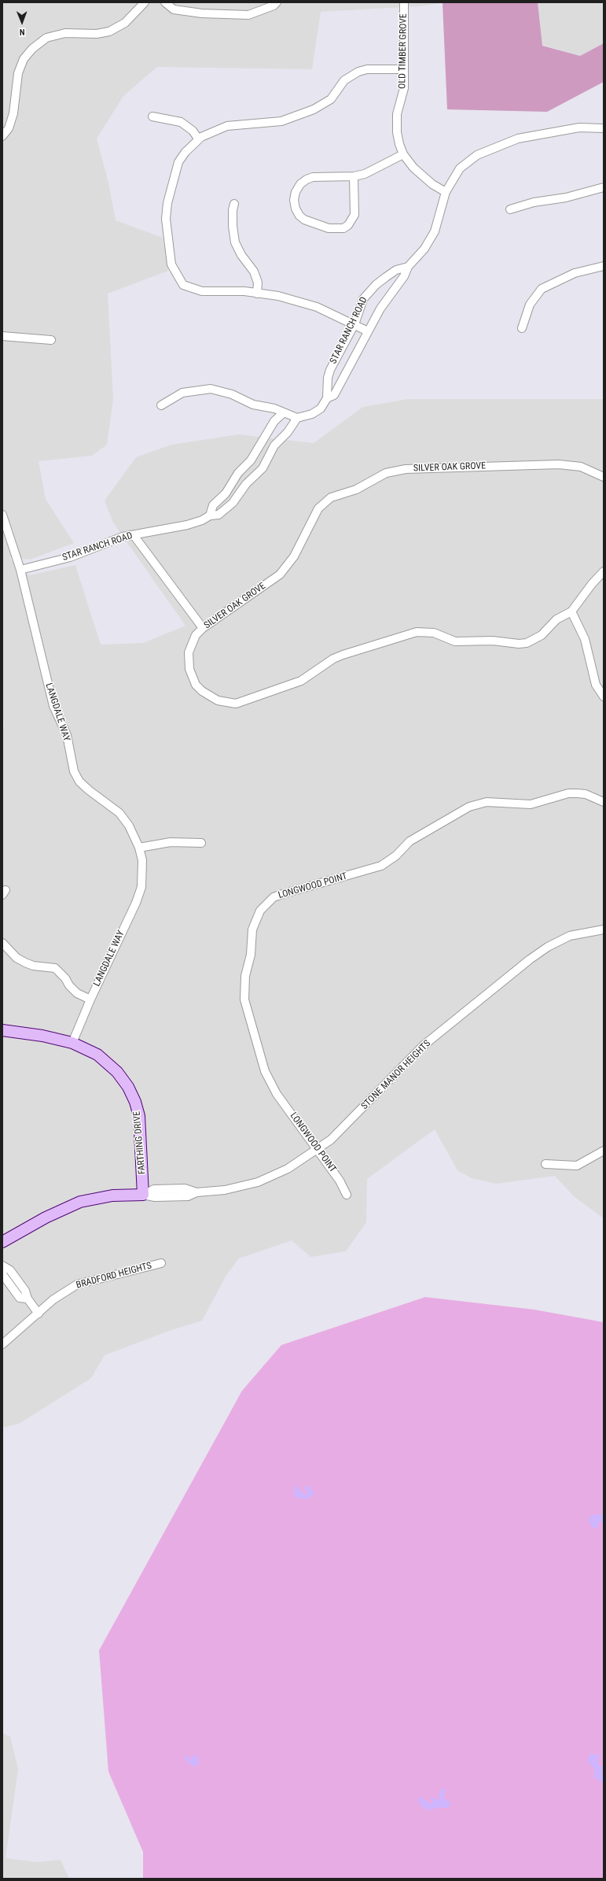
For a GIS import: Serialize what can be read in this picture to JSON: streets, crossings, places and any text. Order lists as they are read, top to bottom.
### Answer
{
  "streets": {
    "street": [
      "OLD TIMBER GROVE",
      "STAR RANCH ROAD",
      "SILVER OAK GROVE",
      "LANGDALE WAY",
      "LONGWOOD POINT",
      "STONE MANOR HEIGHTS",
      "FARTHING DRIVE",
      "BRADFORD HEIGHTS"
    ]
  },
  "crossings": [
    ["OLD TIMBER GROVE", "STAR RANCH ROAD"],
    ["STAR RANCH ROAD", "LANGDALE WAY"],
    ["LANGDALE WAY", "FARTHING DRIVE"],
    ["LONGWOOD POINT", "STONE MANOR HEIGHTS"],
    ["STONE MANOR HEIGHTS", "FARTHING DRIVE"]
  ],
  "north": "bottom"
}
